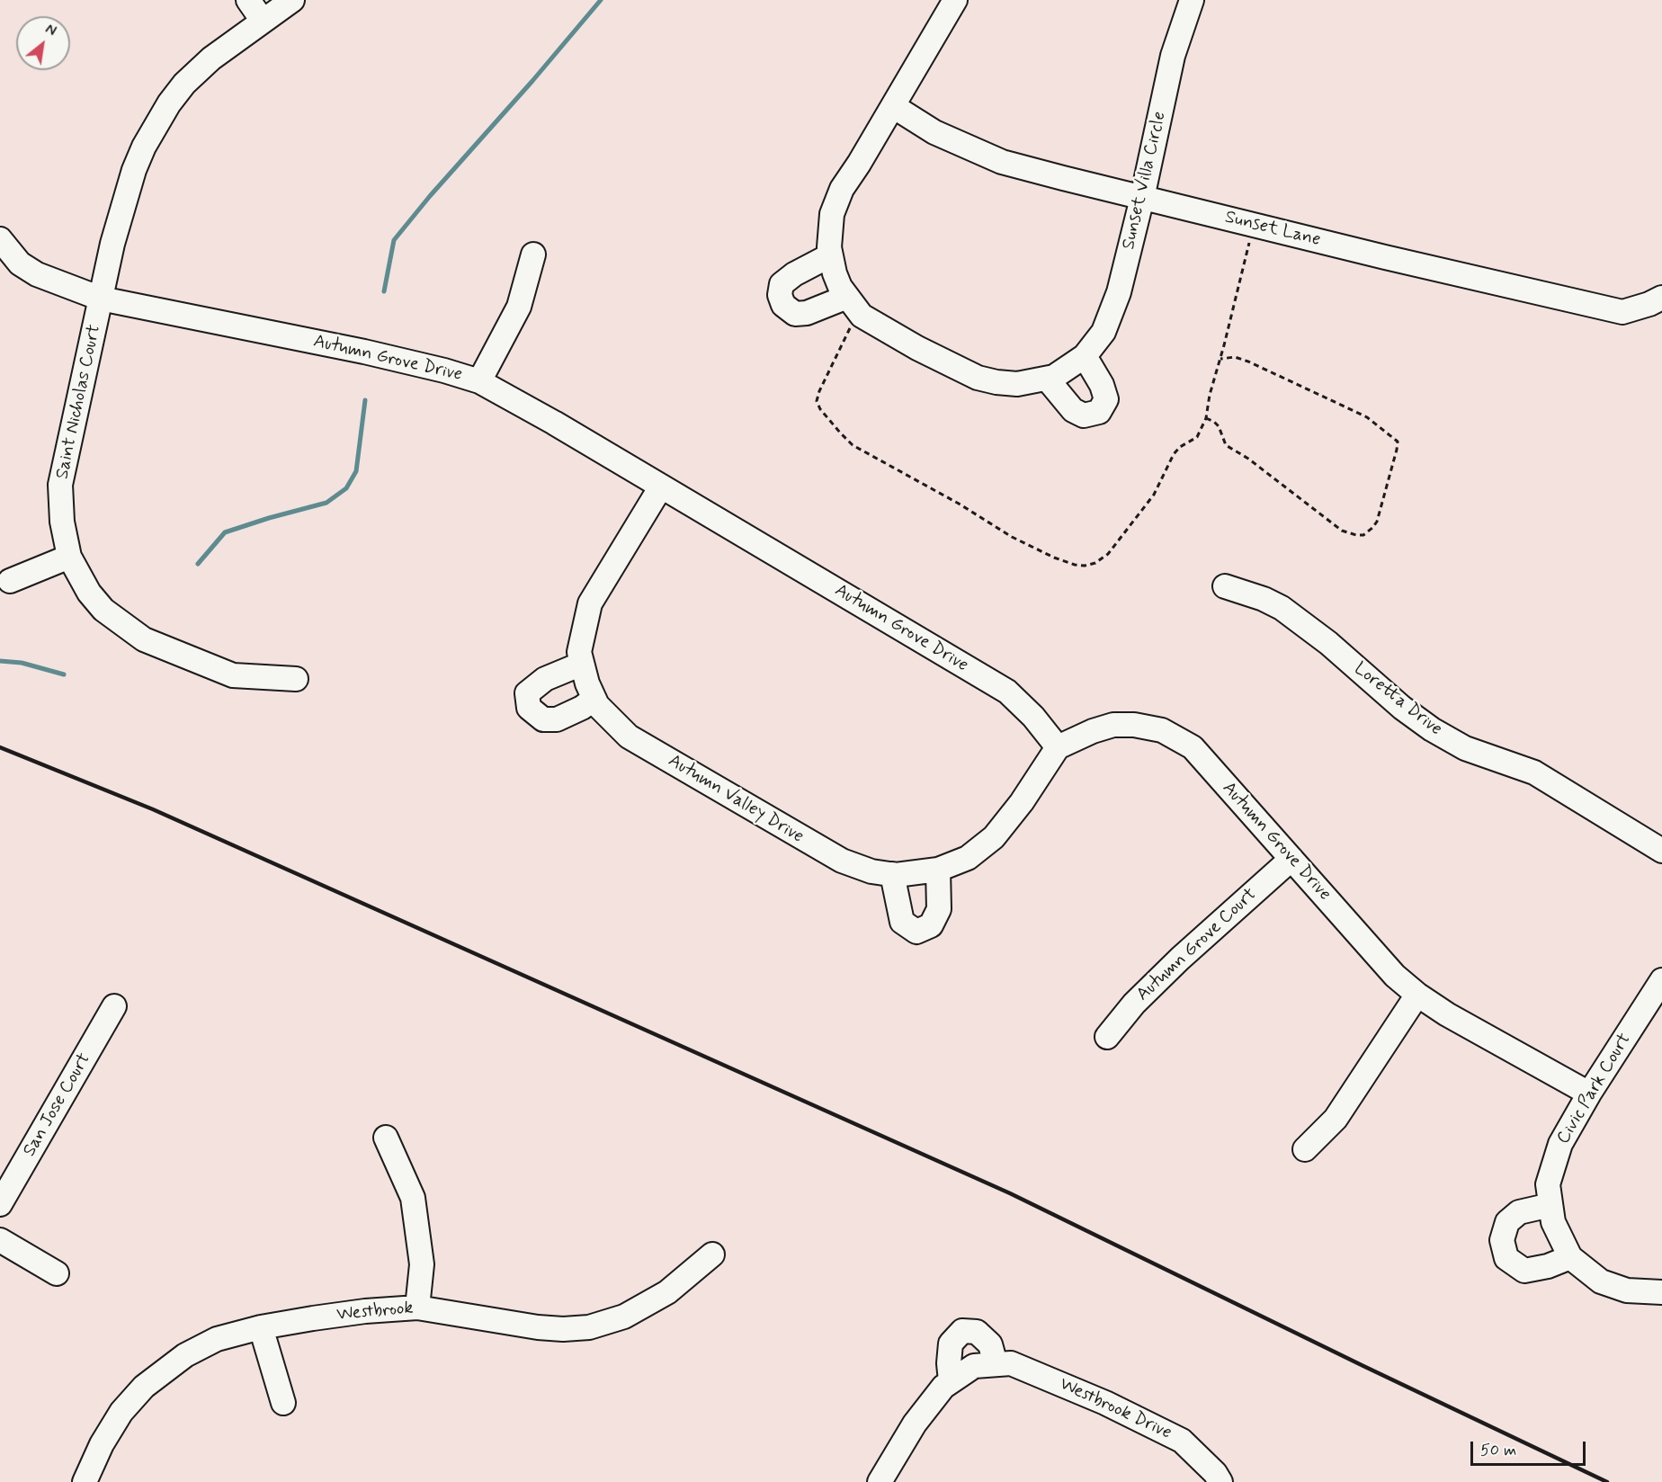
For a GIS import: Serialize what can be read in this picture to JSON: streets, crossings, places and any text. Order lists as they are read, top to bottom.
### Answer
{
  "streets": {
    "street": [
      "Sunset Villa Circle",
      "Sunset Lane",
      "Autumn Grove Drive",
      "Saint Nicholas Court",
      "Loretta Drive",
      "Autumn Valley Drive",
      "Autumn Grove Court",
      "Civic Park Court",
      "San Jose Court",
      "Westbrook",
      "Westbrook Drive"
    ]
  },
  "crossings": [
    ["Sunset Villa Circle", "Sunset Lane"],
    ["Autumn Grove Drive", "Saint Nicholas Court"],
    ["Autumn Grove Drive", "Autumn Valley Drive"],
    ["Autumn Grove Drive", "Autumn Grove Court"],
    ["Autumn Grove Drive", "Civic Park Court"]
  ],
  "scale_bar": "50 m",
  "north": "top right"
}
